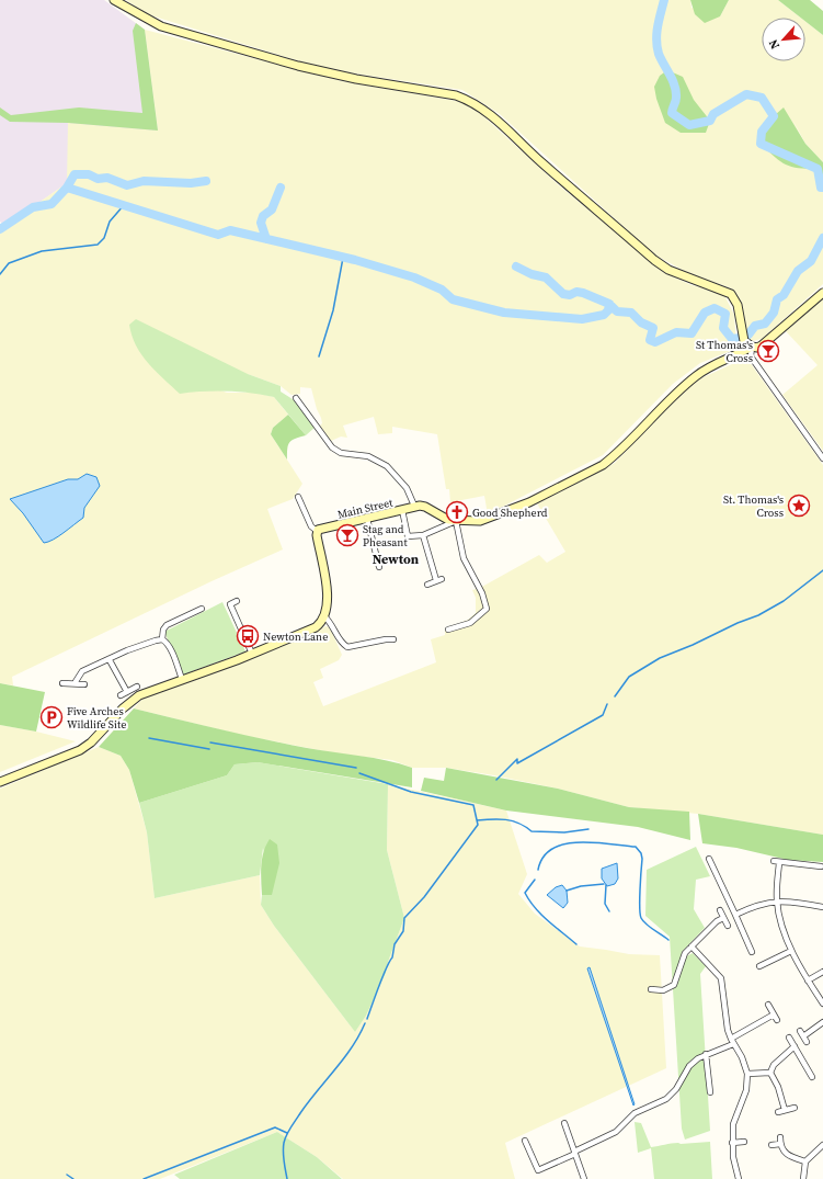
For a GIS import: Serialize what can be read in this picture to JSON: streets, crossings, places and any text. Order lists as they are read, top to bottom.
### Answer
{
  "streets": {
    "street": ["Main Street"]
  },
  "districts": ["Newton"],
  "places": {
    "bar": ["St Thomas's Cross", "Stag and Pheasant"],
    "place": ["St. Thomas's Cross"],
    "church": ["Good Shepherd"],
    "bus stop": ["Newton Lane"],
    "parking": ["Five Arches Wildlife Site"]
  },
  "north": "bottom left"
}
